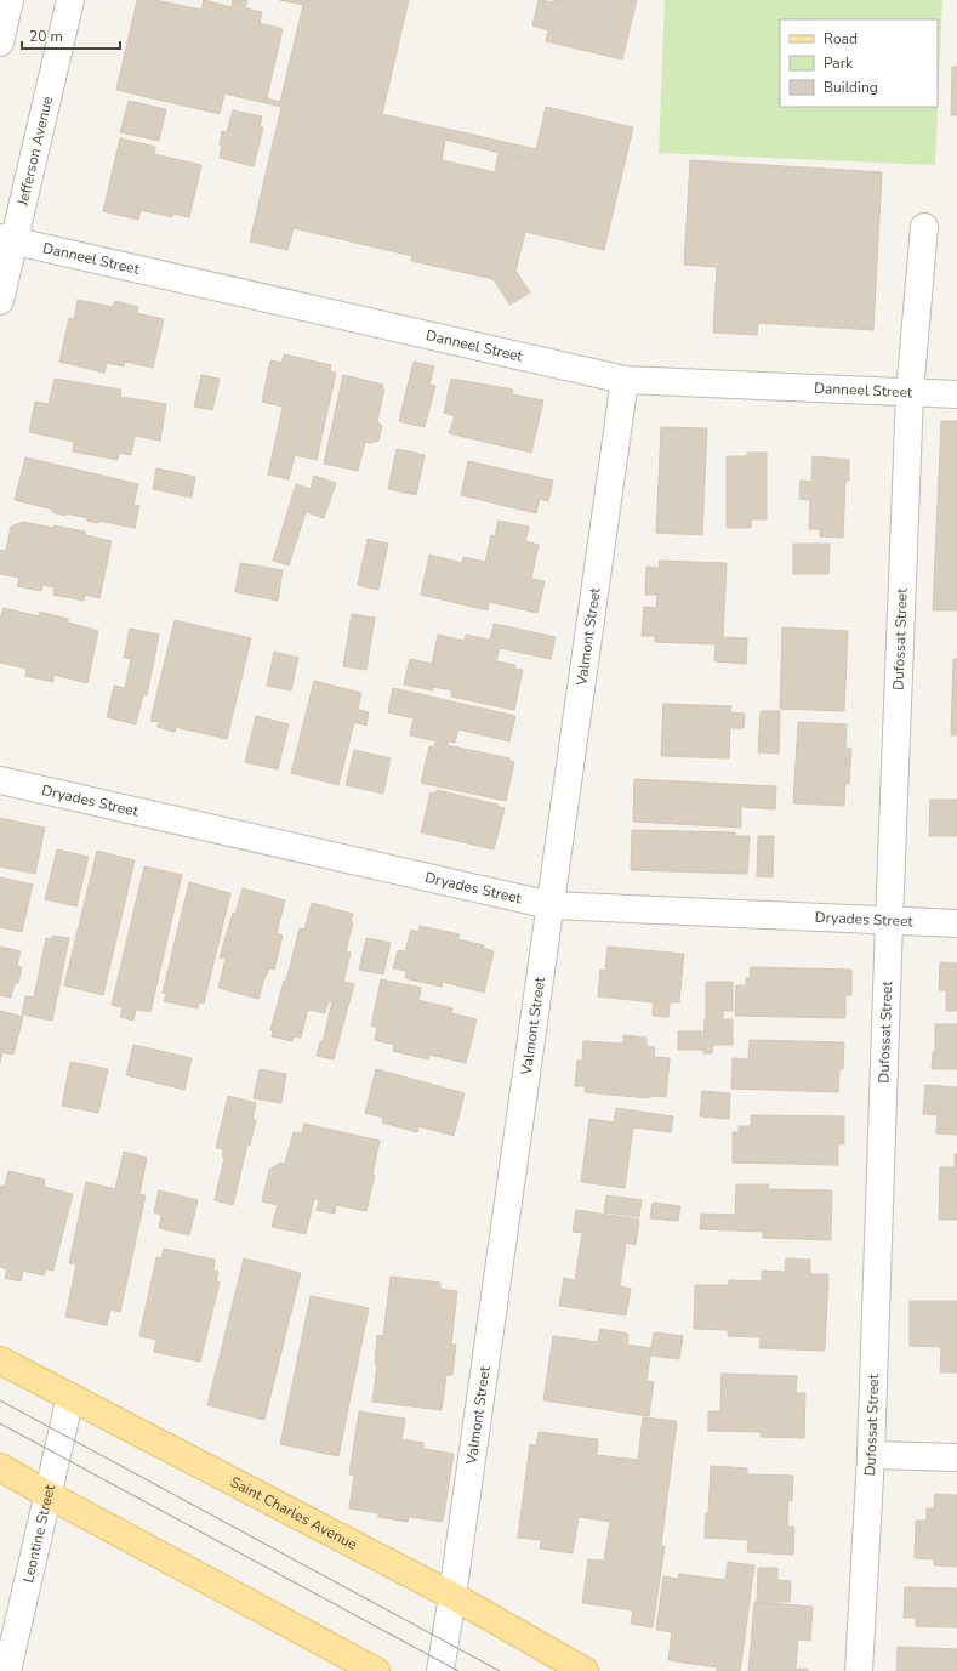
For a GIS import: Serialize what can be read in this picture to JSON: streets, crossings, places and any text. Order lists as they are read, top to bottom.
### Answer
{
  "streets": {
    "main road": ["Saint Charles Avenue"],
    "street": [
      "Jefferson Avenue",
      "Danneel Street",
      "Valmont Street",
      "Dufossat Street",
      "Dryades Street",
      "Leontine Street"
    ]
  },
  "crossings": [
    ["Jefferson Avenue", "Danneel Street"],
    ["Danneel Street", "Valmont Street"],
    ["Danneel Street", "Dufossat Street"],
    ["Valmont Street", "Dryades Street"],
    ["Valmont Street", "Saint Charles Avenue"],
    ["Dufossat Street", "Dryades Street"],
    ["Saint Charles Avenue", "Leontine Street"]
  ],
  "legend": ["Road", "Park", "Building"],
  "scale_bar": "20 m"
}
